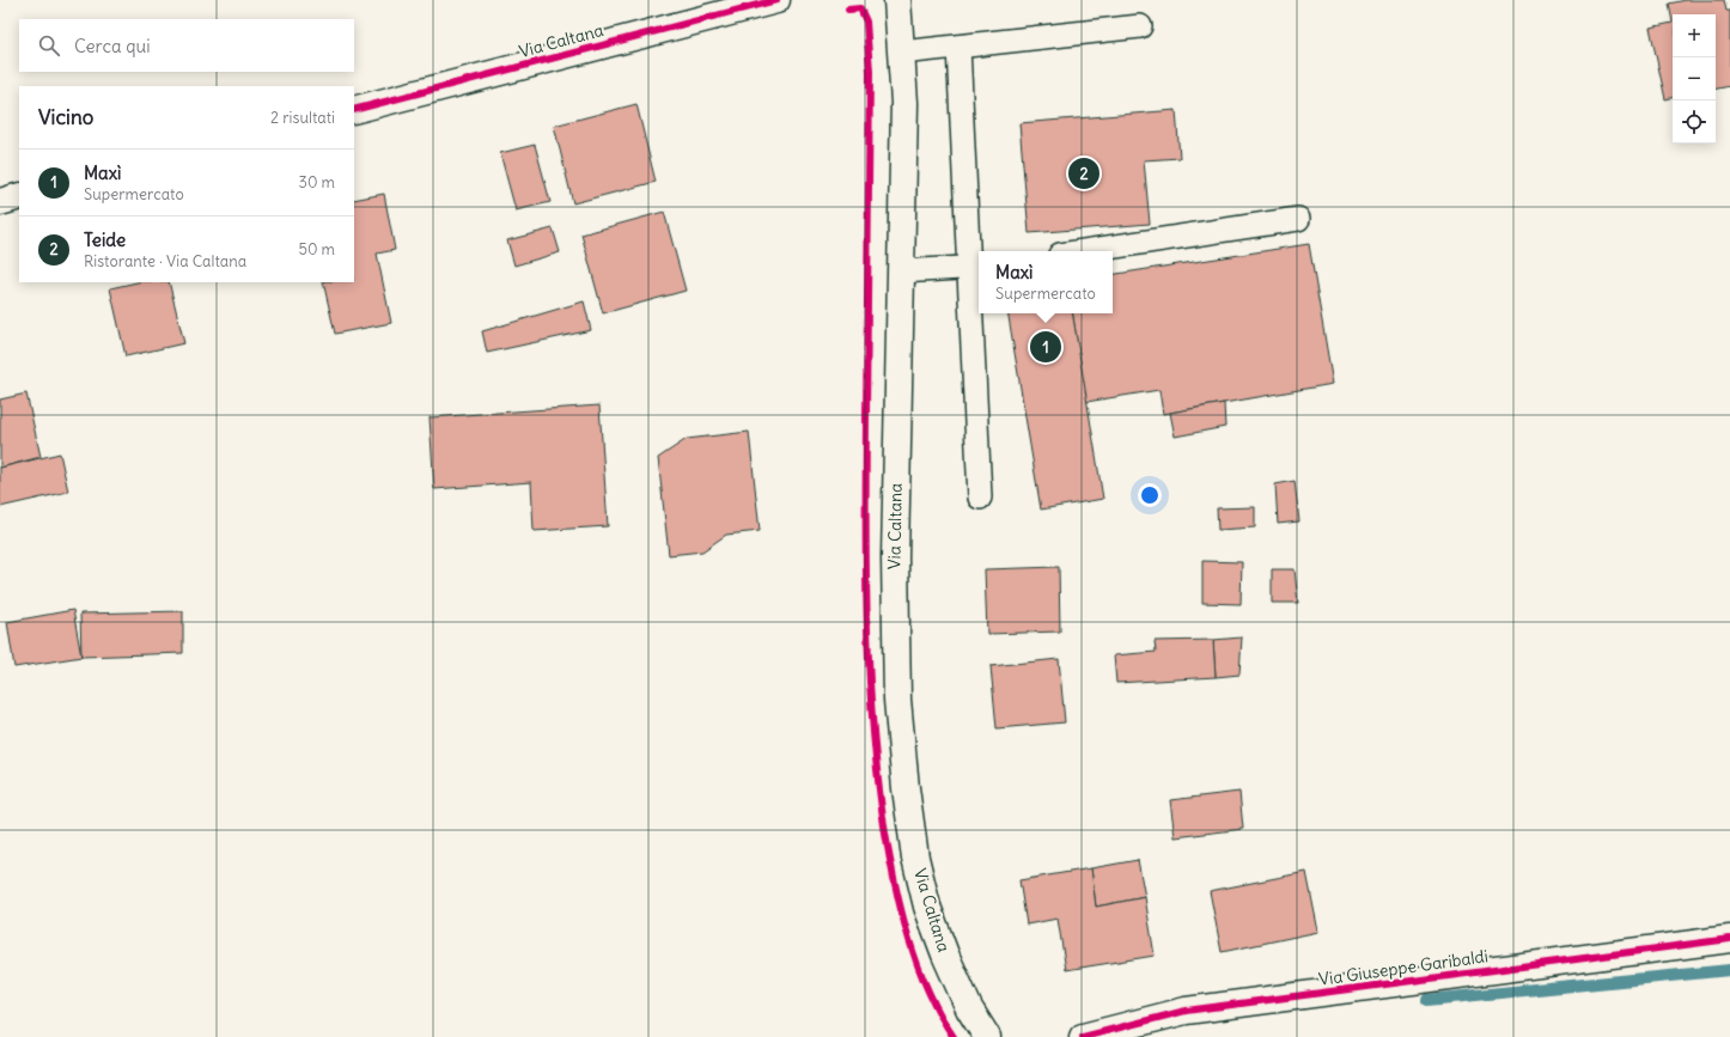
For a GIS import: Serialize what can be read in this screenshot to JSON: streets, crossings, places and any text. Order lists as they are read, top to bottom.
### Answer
{
  "streets": {
    "street": ["Via Caltana", "Via Giuseppe Garibaldi"]
  },
  "page": {
    "map_buttons": ["+", "−"],
    "search": "Cerca qui",
    "heading": ["Vicino", "2 risultati"],
    "list": [
      {
        "mark": "1",
        "name": "Maxì",
        "note": "Supermercato",
        "value": "30 m"
      },
      {
        "mark": "2",
        "name": "Teide",
        "note": "Ristorante · Via Caltana",
        "value": "50 m"
      }
    ],
    "pins": ["2", "1"],
    "popup": ["Maxì", "Supermercato"]
  }
}
